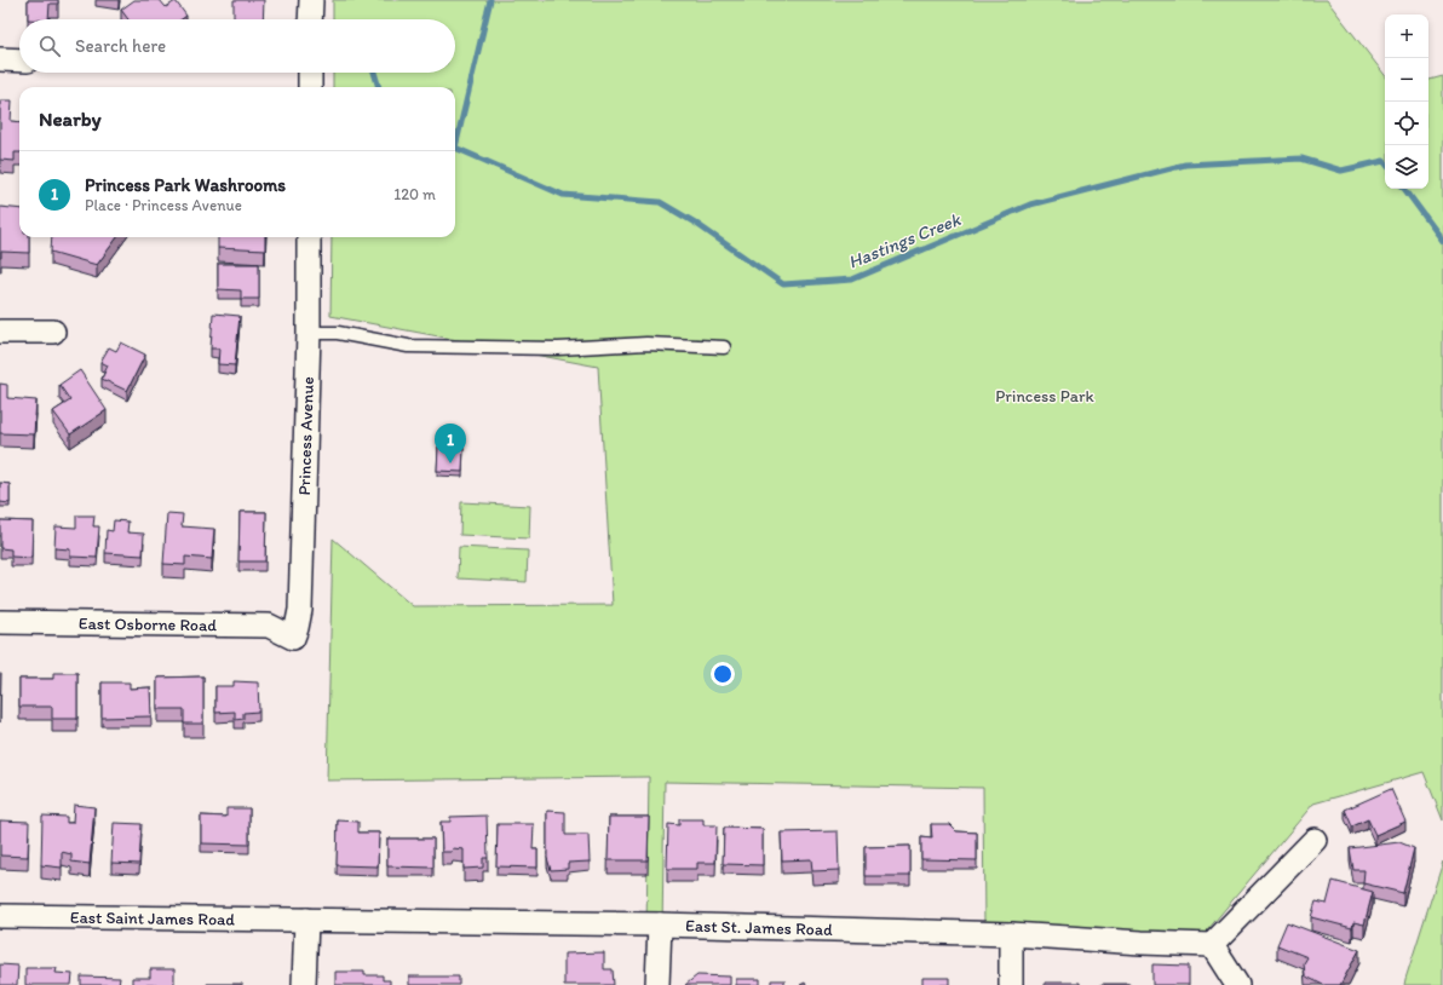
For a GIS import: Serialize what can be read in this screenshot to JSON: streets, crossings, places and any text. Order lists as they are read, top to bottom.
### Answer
{
  "streets": {
    "street": [
      "Princess Avenue",
      "East Osborne Road",
      "East Saint James Road",
      "East St. James Road"
    ]
  },
  "crossings": [
    ["Princess Avenue", "East Osborne Road"],
    ["East Saint James Road", "East St. James Road"]
  ],
  "water": ["Hastings Creek"],
  "parks": ["Princess Park"],
  "page": {
    "map_buttons": ["+", "−"],
    "search": "Search here",
    "heading": "Nearby",
    "list": [
      {
        "mark": "1",
        "name": "Princess Park Washrooms",
        "note": "Place · Princess Avenue",
        "value": "120 m"
      }
    ],
    "pins": "1"
  }
}
